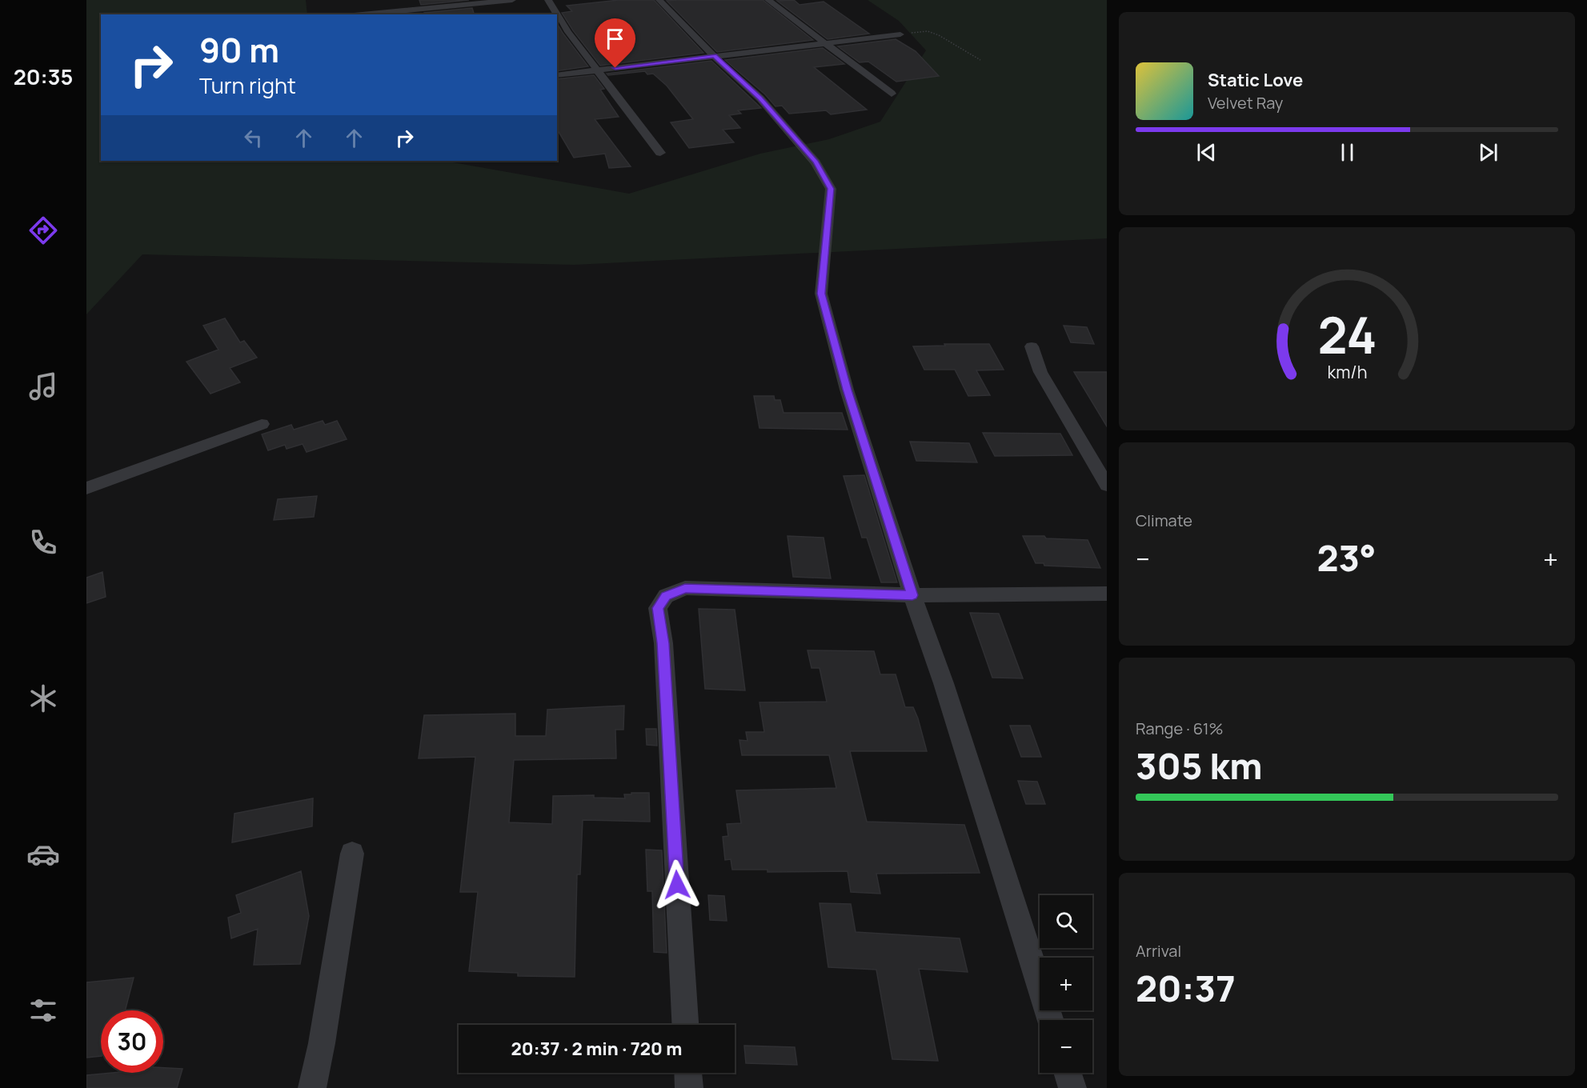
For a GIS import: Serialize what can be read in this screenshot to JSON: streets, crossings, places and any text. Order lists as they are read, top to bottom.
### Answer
{
  "page": {
    "tabs": "20:35",
    "turn": ["90 m", "Turn right"],
    "song": ["Static Love", "Velvet Ray"],
    "tile": [
      "Climate",
      ["Range · 61%", "305 km"],
      ["Arrival", "20:37"]
    ],
    "heat": ["−", "23°", "+"],
    "map_buttons": ["+", "−"],
    "limit": "30",
    "trip": "20:37 · 2 min · 720 m",
    "gauge": ["24", "km/h"]
  }
}
